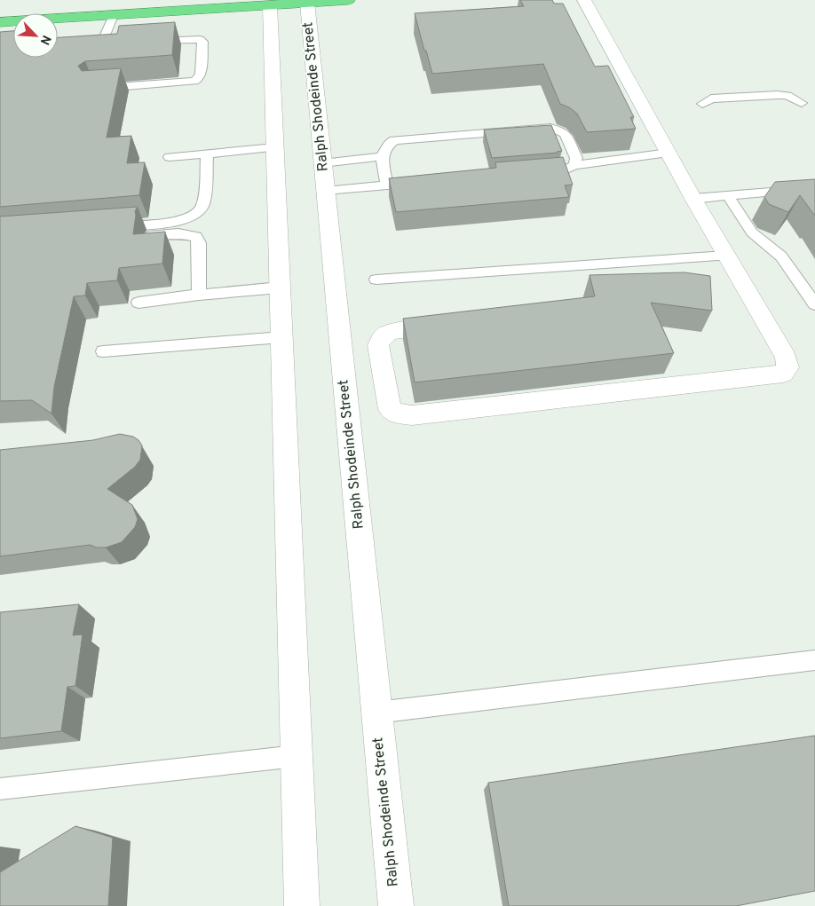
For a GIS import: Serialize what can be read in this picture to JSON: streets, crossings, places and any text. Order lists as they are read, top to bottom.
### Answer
{
  "streets": {
    "street": ["Ralph Shodeinde Street"]
  },
  "north": "bottom right"
}
